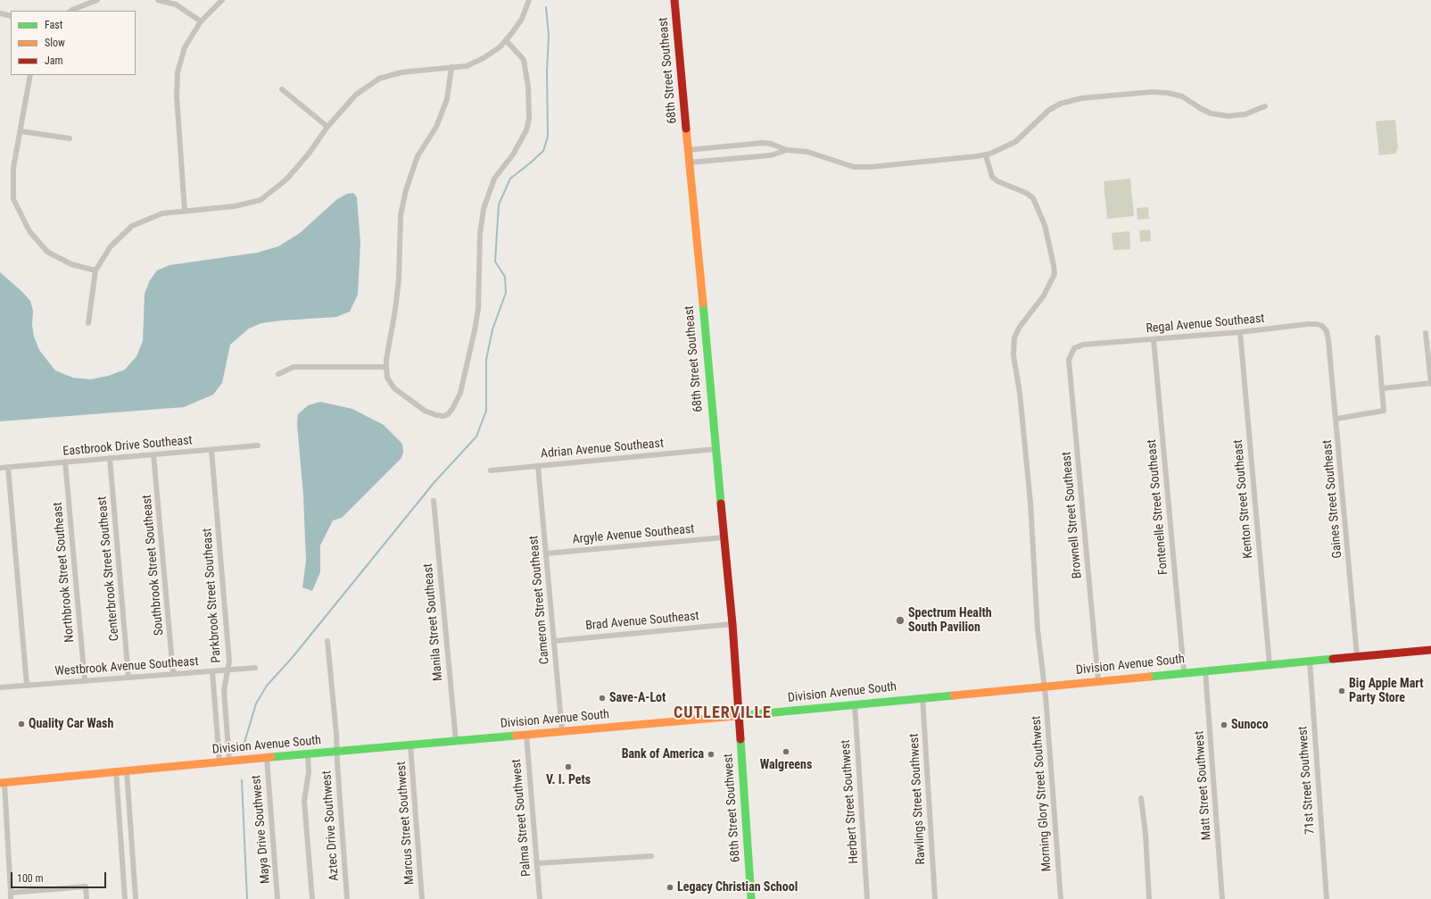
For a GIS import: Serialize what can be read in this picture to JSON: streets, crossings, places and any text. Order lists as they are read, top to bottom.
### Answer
{
  "streets": {
    "main road": ["68th Street Southeast", "Division Avenue South", "68th Street Southwest"],
    "street": [
      "Regal Avenue Southeast",
      "Eastbrook Drive Southeast",
      "Adrian Avenue Southeast",
      "Kenton Street Southeast",
      "Gaines Street Southeast",
      "Fontenelle Street Southeast",
      "Brownell Street Southeast",
      "Argyle Avenue Southeast",
      "Southbrook Street Southeast",
      "Centerbrook Street Southeast",
      "Northbrook Street Southeast",
      "Parkbrook Street Southeast",
      "Cameron Street Southeast",
      "Brad Avenue Southeast",
      "Manila Street Southeast",
      "Westbrook Avenue Southeast",
      "71st Street Southwest",
      "Matt Street Southwest",
      "Morning Glory Street Southwest",
      "Rawlings Street Southwest",
      "Herbert Street Southwest",
      "Palma Street Southwest",
      "Marcus Street Southwest",
      "Aztec Drive Southwest",
      "Maya Drive Southwest"
    ]
  },
  "crossings": [
    ["68th Street Southeast", "Adrian Avenue Southeast"],
    ["68th Street Southeast", "Argyle Avenue Southeast"],
    ["68th Street Southeast", "Brad Avenue Southeast"],
    ["68th Street Southeast", "Division Avenue South"],
    ["68th Street Southeast", "68th Street Southwest"],
    ["Regal Avenue Southeast", "Kenton Street Southeast"],
    ["Regal Avenue Southeast", "Gaines Street Southeast"],
    ["Regal Avenue Southeast", "Fontenelle Street Southeast"],
    ["Regal Avenue Southeast", "Brownell Street Southeast"],
    ["Eastbrook Drive Southeast", "Southbrook Street Southeast"],
    ["Eastbrook Drive Southeast", "Centerbrook Street Southeast"],
    ["Eastbrook Drive Southeast", "Northbrook Street Southeast"],
    ["Eastbrook Drive Southeast", "Parkbrook Street Southeast"],
    ["Adrian Avenue Southeast", "Cameron Street Southeast"],
    ["Kenton Street Southeast", "Division Avenue South"],
    ["Gaines Street Southeast", "Division Avenue South"],
    ["Fontenelle Street Southeast", "Division Avenue South"],
    ["Brownell Street Southeast", "Division Avenue South"],
    ["Argyle Avenue Southeast", "Cameron Street Southeast"],
    ["Southbrook Street Southeast", "Westbrook Avenue Southeast"],
    ["Centerbrook Street Southeast", "Westbrook Avenue Southeast"],
    ["Northbrook Street Southeast", "Westbrook Avenue Southeast"],
    ["Parkbrook Street Southeast", "Division Avenue South"],
    ["Parkbrook Street Southeast", "Westbrook Avenue Southeast"],
    ["Cameron Street Southeast", "Brad Avenue Southeast"],
    ["Cameron Street Southeast", "Division Avenue South"],
    ["Manila Street Southeast", "Division Avenue South"],
    ["Division Avenue South", "71st Street Southwest"],
    ["Division Avenue South", "Matt Street Southwest"],
    ["Division Avenue South", "Morning Glory Street Southwest"],
    ["Division Avenue South", "Rawlings Street Southwest"],
    ["Division Avenue South", "Herbert Street Southwest"],
    ["Division Avenue South", "68th Street Southwest"],
    ["Division Avenue South", "Palma Street Southwest"],
    ["Division Avenue South", "Marcus Street Southwest"],
    ["Division Avenue South", "Aztec Drive Southwest"],
    ["Division Avenue South", "Maya Drive Southwest"]
  ],
  "districts": ["CUTLERVILLE"],
  "places": [
    "Spectrum Health South Pavilion",
    "Big Apple Mart Party Store",
    "Save-A-Lot",
    "Quality Car Wash",
    "Sunoco",
    "Walgreens",
    "Bank of America",
    "V. I. Pets",
    "Legacy Christian School"
  ],
  "legend": ["Fast", "Slow", "Jam"],
  "scale_bar": "100 m"
}
